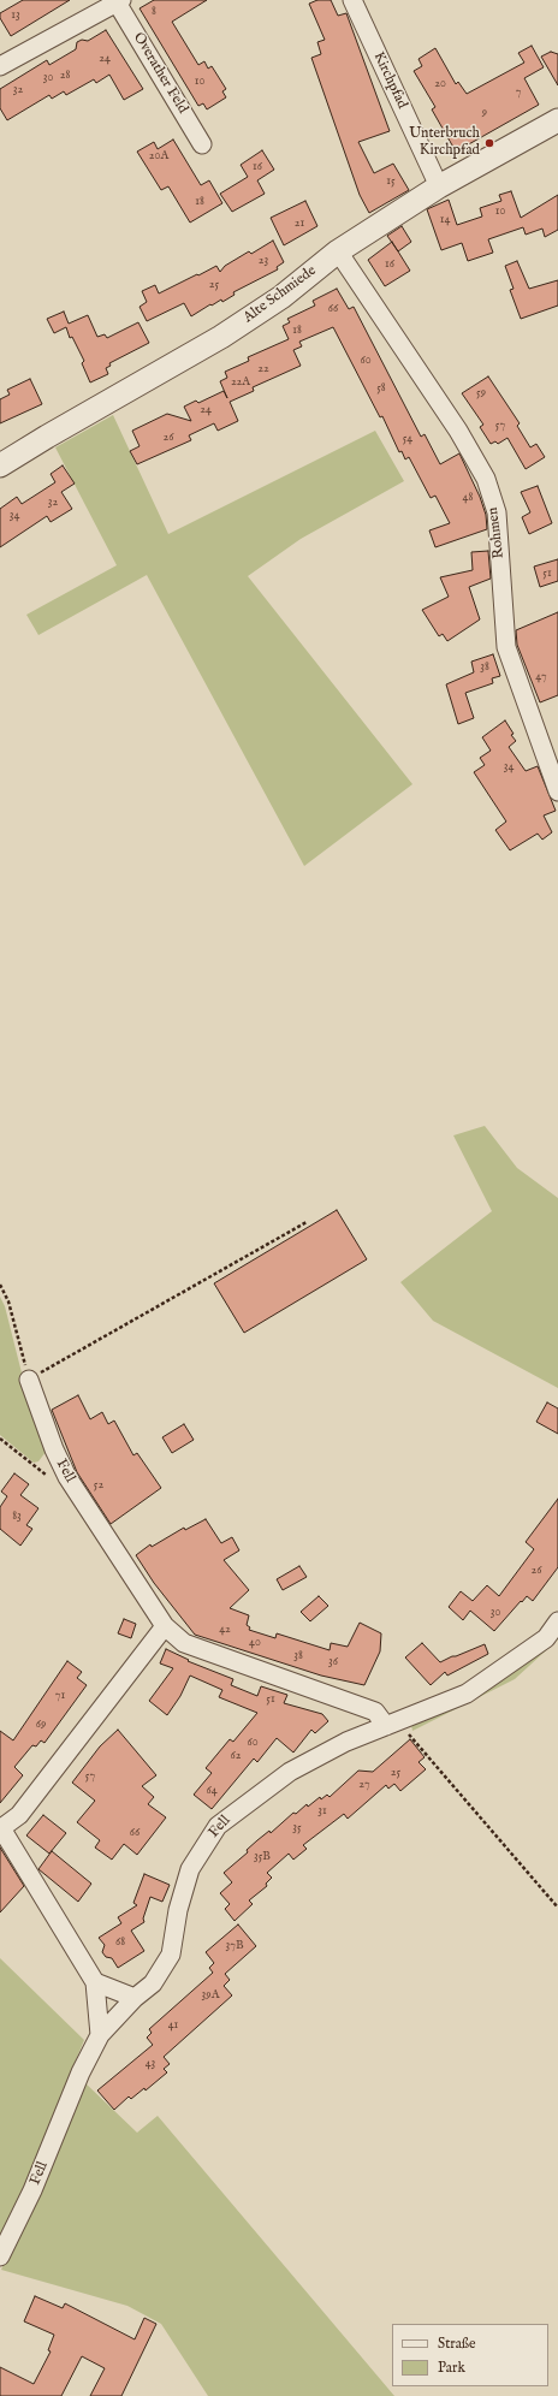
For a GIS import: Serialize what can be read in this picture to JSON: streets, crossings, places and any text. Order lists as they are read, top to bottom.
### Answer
{
  "streets": {
    "street": [
      "Overather Feld",
      "Kirchpfad",
      "Alte Schmiede",
      "Rohmen",
      "Fell"
    ]
  },
  "crossings": [
    ["Kirchpfad", "Alte Schmiede"],
    ["Alte Schmiede", "Rohmen"]
  ],
  "places": ["Unterbruch Kirchpfad"],
  "house_numbers": [
    "8",
    "13",
    "24",
    "28",
    "30",
    "10",
    "20",
    "32",
    "7",
    "9",
    "20A",
    "16",
    "15",
    "18",
    "10",
    "14",
    "21",
    "23",
    "16",
    "25",
    "66",
    "18",
    "60",
    "22",
    "22A",
    "58",
    "59",
    "24",
    "57",
    "26",
    "54",
    "48",
    "32",
    "34",
    "51",
    "38",
    "47",
    "34",
    "52",
    "83",
    "26",
    "30",
    "42",
    "40",
    "38",
    "36",
    "71",
    "51",
    "69",
    "60",
    "62",
    "25",
    "57",
    "27",
    "64",
    "31",
    "35",
    "66",
    "35B",
    "68",
    "37B",
    "39A",
    "41",
    "43"
  ],
  "legend": ["Straße", "Park"]
}
